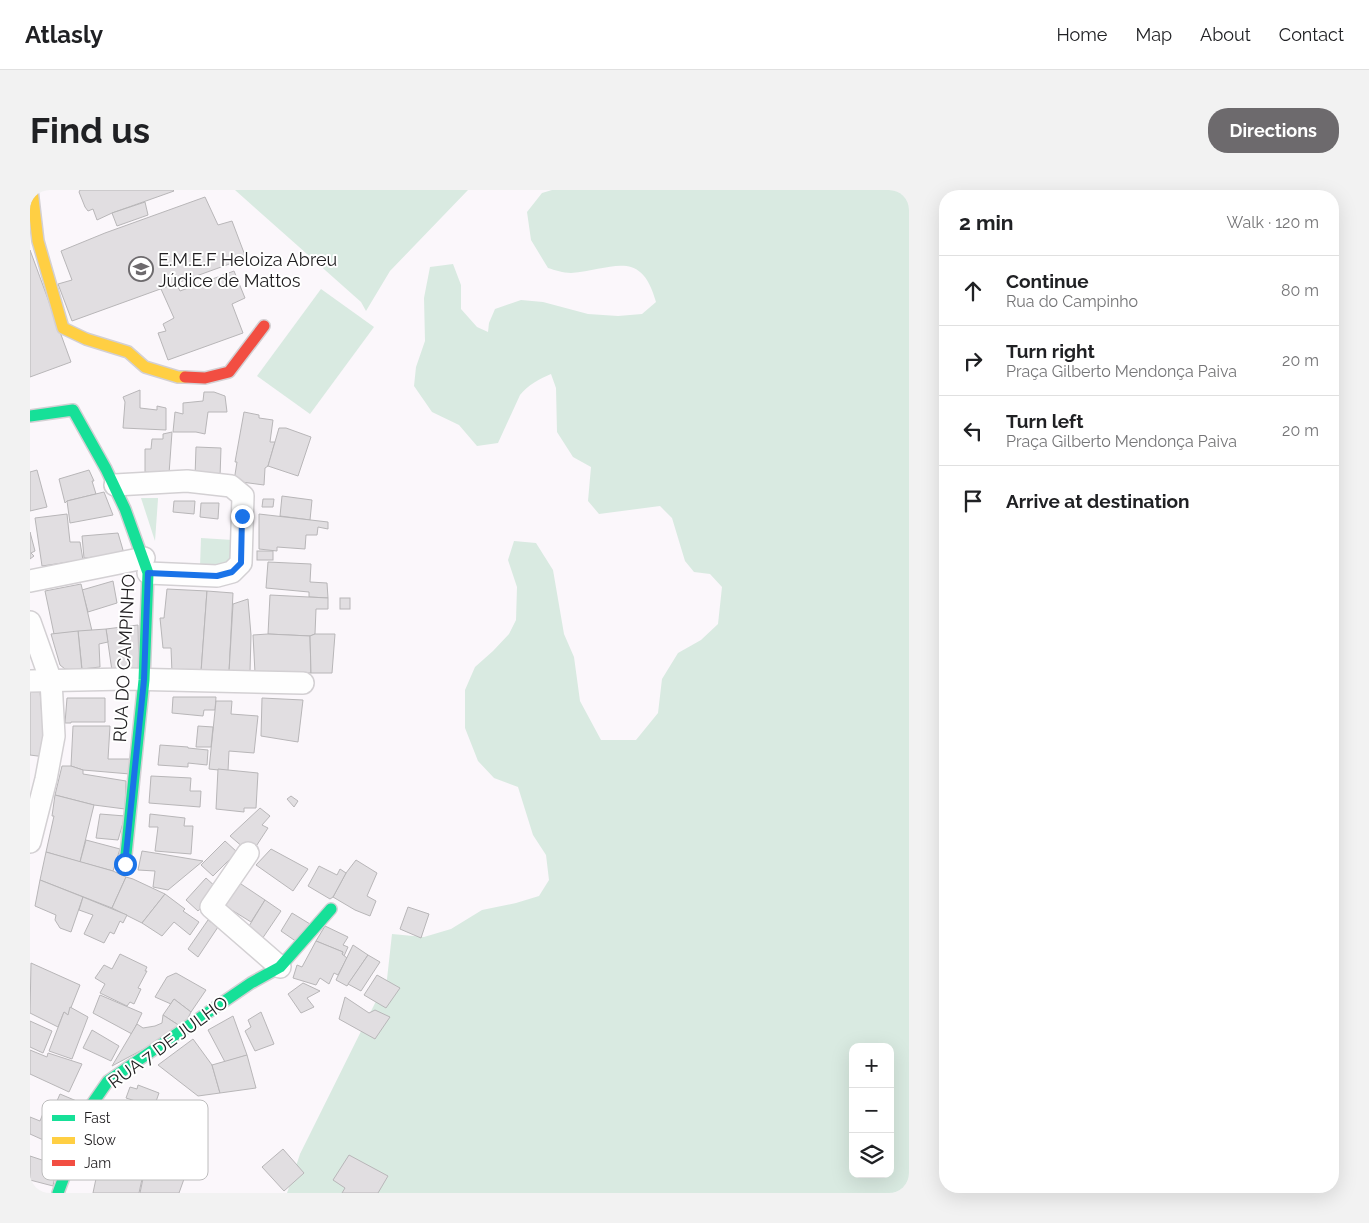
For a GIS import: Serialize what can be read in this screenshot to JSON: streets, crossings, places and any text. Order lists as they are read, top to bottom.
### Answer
{
  "streets": {
    "street": ["RUA DO CAMPINHO", "RUA 7 DE JULHO"]
  },
  "places": {
    "school or university": ["E.M.E.F Heloiza Abreu Júdice de Mattos"]
  },
  "legend": ["Fast", "Slow", "Jam"],
  "page": {
    "header": "Atlasly",
    "nav": [
      "Home",
      "Map",
      "About",
      "Contact"
    ],
    "buttons": "Directions",
    "title": "Find us",
    "heading": ["2 min", "Walk · 120 m"],
    "list": [
      ["Continue", "Rua do Campinho", "80 m"],
      ["Turn right", "Praça Gilberto Mendonça Paiva", "20 m"],
      ["Turn left", "Praça Gilberto Mendonça Paiva", "20 m"],
      "Arrive at destination"
    ],
    "map_buttons": ["+", "−"]
  }
}
